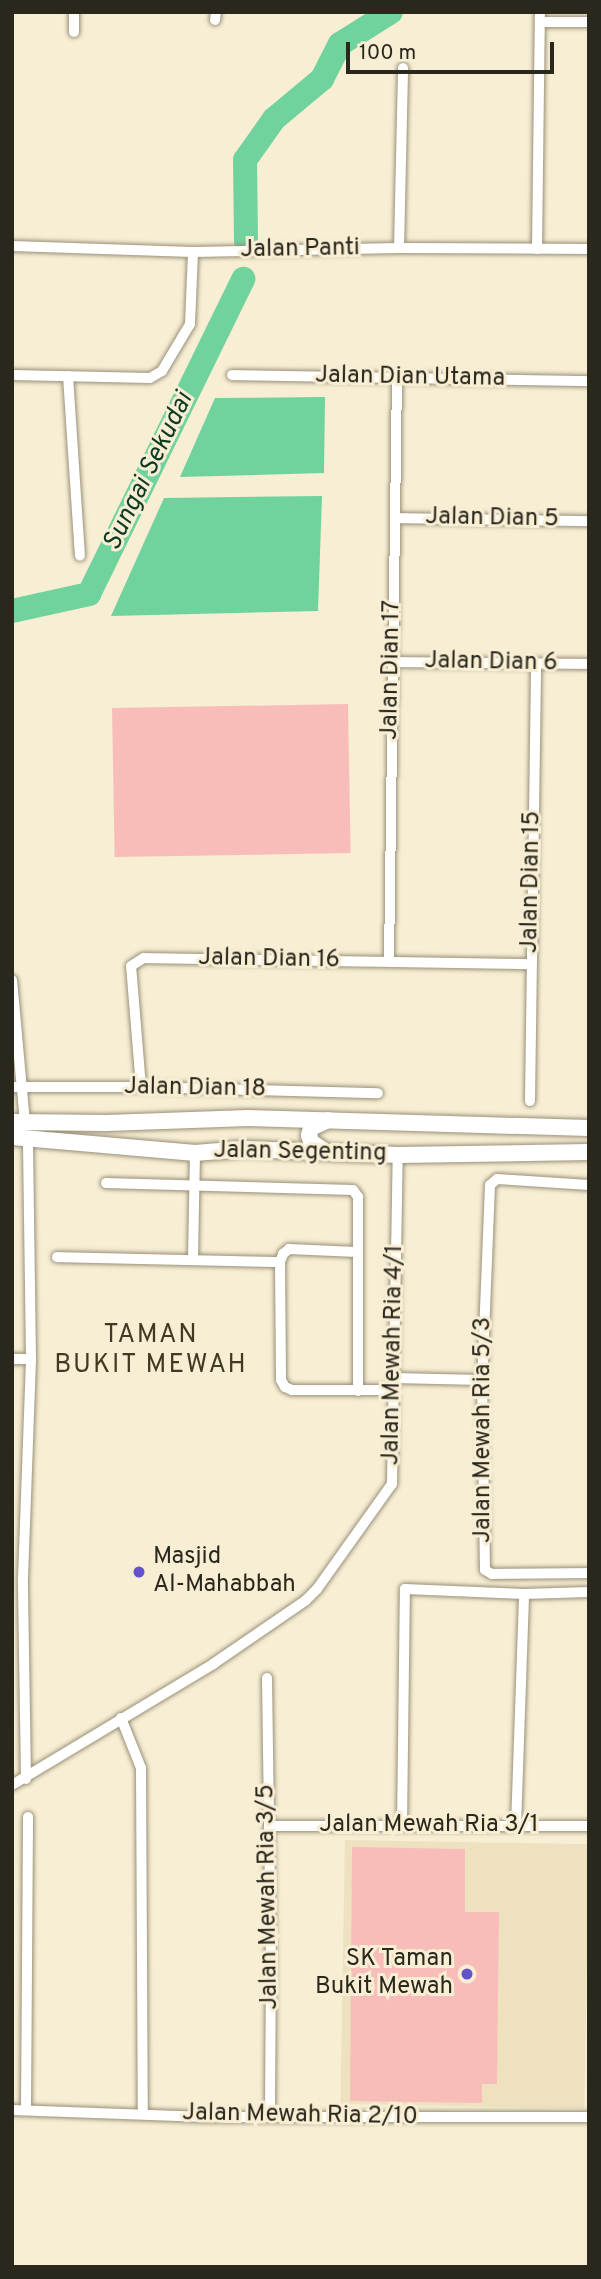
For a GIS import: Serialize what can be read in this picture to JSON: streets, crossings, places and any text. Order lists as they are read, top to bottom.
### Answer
{
  "streets": {
    "street": [
      "Jalan Panti",
      "Jalan Dian Utama",
      "Jalan Dian 5",
      "Jalan Dian 6",
      "Jalan Dian 17",
      "Jalan Dian 15",
      "Jalan Dian 16",
      "Jalan Dian 18",
      "Jalan Segenting",
      "Jalan Mewah Ria 4/1",
      "Jalan Mewah Ria 5/3",
      "Jalan Mewah Ria 3/1",
      "Jalan Mewah Ria 3/5",
      "Jalan Mewah Ria 2/10"
    ]
  },
  "crossings": [
    ["Jalan Dian Utama", "Jalan Dian 17"],
    ["Jalan Dian 5", "Jalan Dian 17"],
    ["Jalan Dian 6", "Jalan Dian 17"],
    ["Jalan Dian 6", "Jalan Dian 15"],
    ["Jalan Dian 17", "Jalan Dian 16"],
    ["Jalan Dian 15", "Jalan Dian 16"],
    ["Jalan Dian 16", "Jalan Dian 18"],
    ["Jalan Segenting", "Jalan Mewah Ria 4/1"],
    ["Jalan Mewah Ria 3/1", "Jalan Mewah Ria 3/5"],
    ["Jalan Mewah Ria 3/5", "Jalan Mewah Ria 2/10"]
  ],
  "districts": ["TAMAN BUKIT MEWAH"],
  "water": ["Sungai Sekudai"],
  "places": ["Masjid Al-Mahabbah", "SK Taman Bukit Mewah"],
  "scale_bar": "100 m"
}
